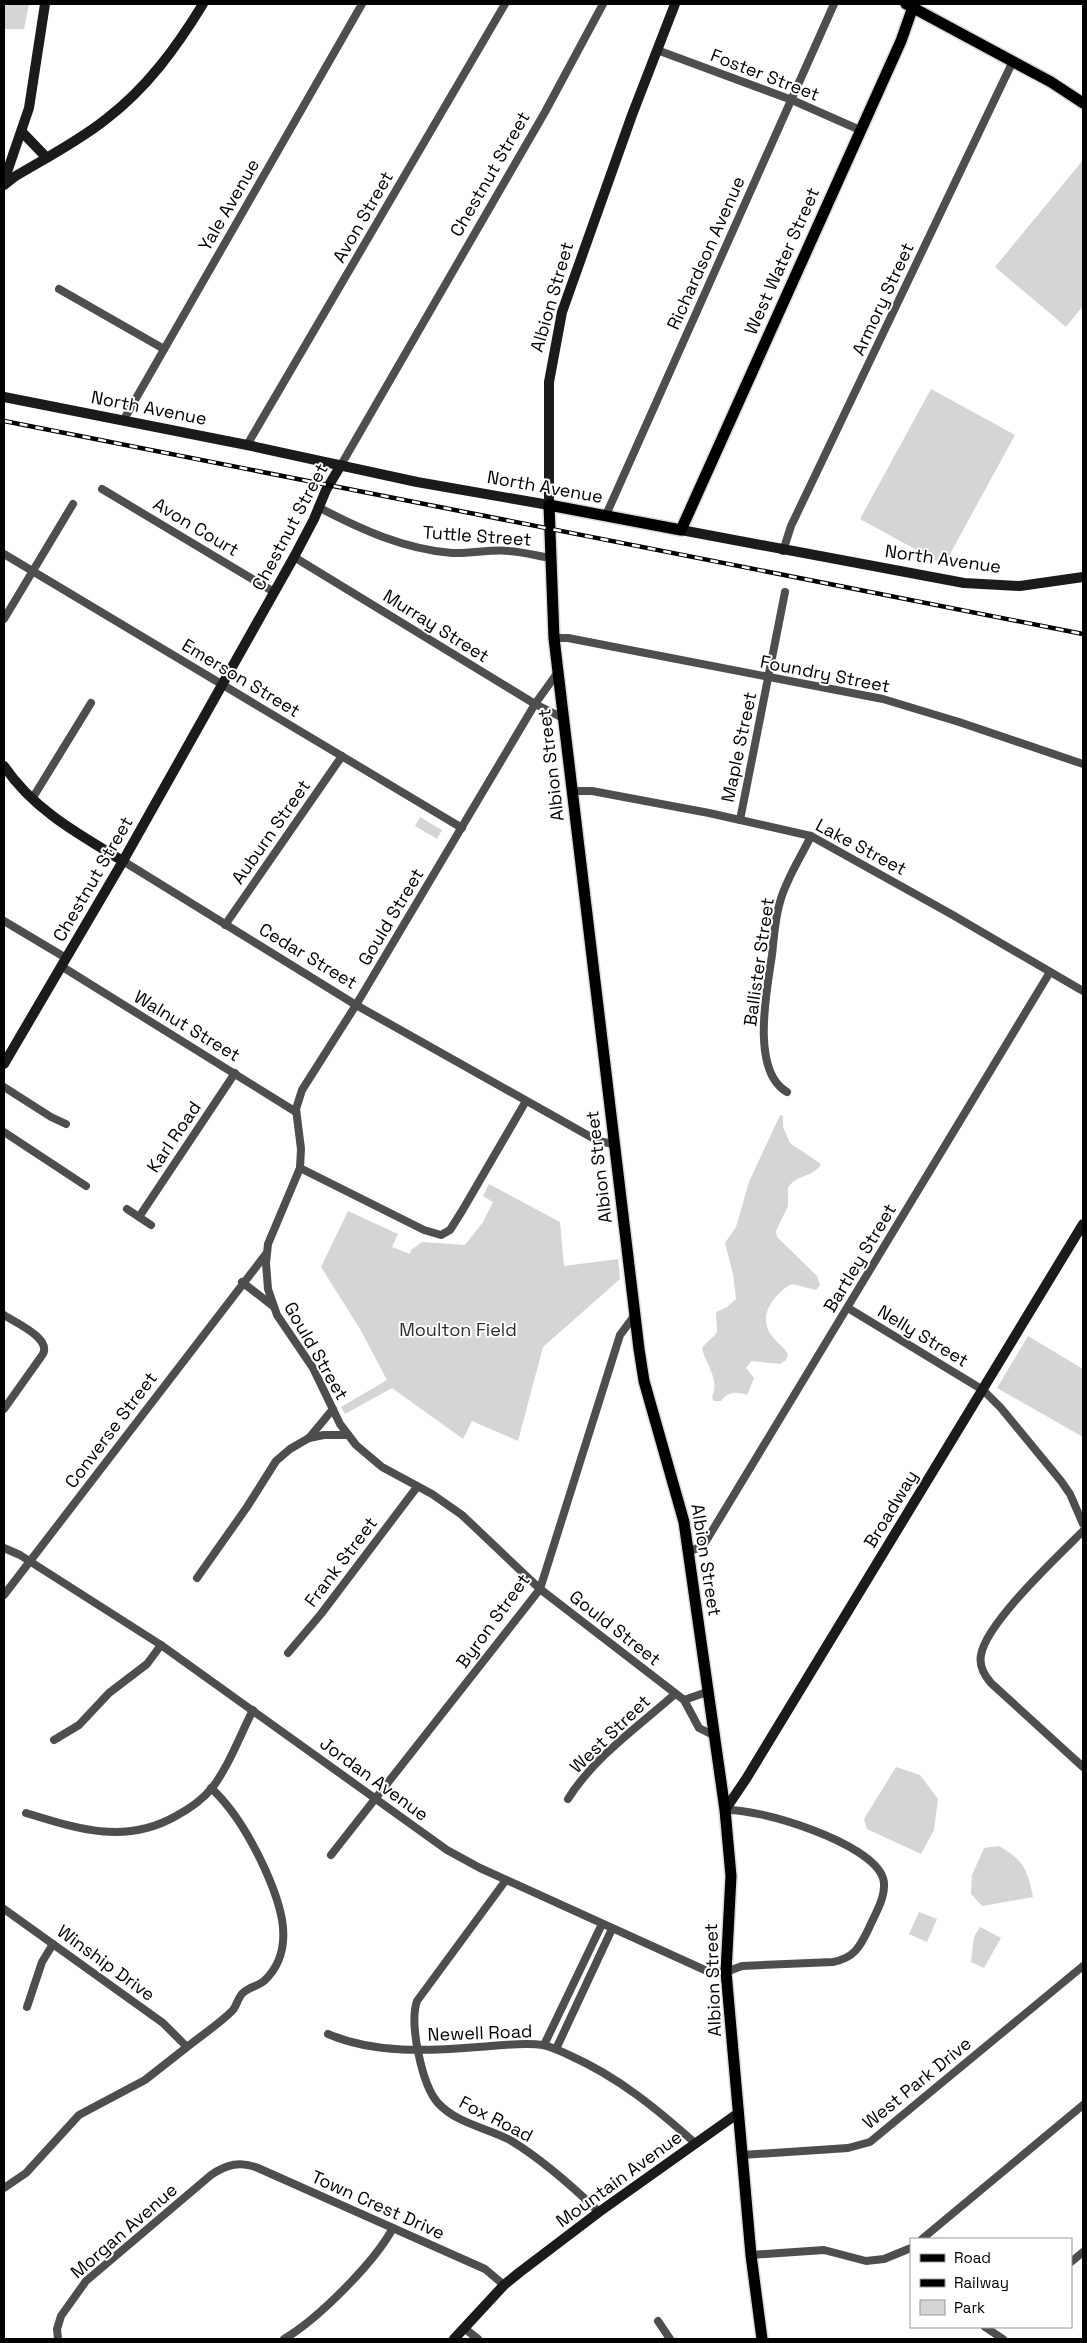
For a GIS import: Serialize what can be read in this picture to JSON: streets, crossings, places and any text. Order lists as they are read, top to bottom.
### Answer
{
  "streets": {
    "main road": ["West Water Street", "Albion Street", "North Avenue"],
    "street": [
      "Foster Street",
      "Chestnut Street",
      "Yale Avenue",
      "Avon Street",
      "Richardson Avenue",
      "Armory Street",
      "Avon Court",
      "Tuttle Street",
      "Murray Street",
      "Foundry Street",
      "Emerson Street",
      "Maple Street",
      "Auburn Street",
      "Lake Street",
      "Gould Street",
      "Cedar Street",
      "Ballister Street",
      "Walnut Street",
      "Karl Road",
      "Bartley Street",
      "Nelly Street",
      "Converse Street",
      "Broadway",
      "Frank Street",
      "Byron Street",
      "West Street",
      "Jordan Avenue",
      "Winship Drive",
      "Newell Road",
      "West Park Drive",
      "Fox Road",
      "Mountain Avenue",
      "Town Crest Drive",
      "Morgan Avenue"
    ]
  },
  "crossings": [
    ["Foster Street", "Richardson Avenue"],
    ["Foster Street", "West Water Street"],
    ["Foster Street", "Albion Street"],
    ["Chestnut Street", "North Avenue"],
    ["Chestnut Street", "Avon Court"],
    ["Chestnut Street", "Tuttle Street"],
    ["Chestnut Street", "Murray Street"],
    ["Chestnut Street", "Emerson Street"],
    ["Chestnut Street", "Cedar Street"],
    ["Chestnut Street", "Walnut Street"],
    ["Yale Avenue", "North Avenue"],
    ["Avon Street", "North Avenue"],
    ["Richardson Avenue", "North Avenue"],
    ["West Water Street", "North Avenue"],
    ["Albion Street", "North Avenue"],
    ["Albion Street", "Tuttle Street"],
    ["Albion Street", "Murray Street"],
    ["Albion Street", "Foundry Street"],
    ["Albion Street", "Lake Street"],
    ["Albion Street", "Gould Street"],
    ["Albion Street", "Cedar Street"],
    ["Albion Street", "Bartley Street"],
    ["Albion Street", "Broadway"],
    ["Albion Street", "Byron Street"],
    ["Albion Street", "Jordan Avenue"],
    ["Albion Street", "West Park Drive"],
    ["Albion Street", "Mountain Avenue"],
    ["Armory Street", "North Avenue"],
    ["Murray Street", "Gould Street"],
    ["Foundry Street", "Maple Street"],
    ["Emerson Street", "Auburn Street"],
    ["Emerson Street", "Gould Street"],
    ["Maple Street", "Lake Street"],
    ["Auburn Street", "Cedar Street"],
    ["Lake Street", "Ballister Street"],
    ["Lake Street", "Bartley Street"],
    ["Gould Street", "Cedar Street"],
    ["Gould Street", "Walnut Street"],
    ["Gould Street", "Converse Street"],
    ["Gould Street", "Frank Street"],
    ["Gould Street", "Byron Street"],
    ["Gould Street", "West Street"],
    ["Walnut Street", "Karl Road"],
    ["Bartley Street", "Nelly Street"],
    ["Nelly Street", "Broadway"],
    ["Converse Street", "Jordan Avenue"],
    ["Byron Street", "Jordan Avenue"],
    ["Jordan Avenue", "Fox Road"],
    ["Newell Road", "Fox Road"],
    ["Newell Road", "Mountain Avenue"],
    ["Fox Road", "Mountain Avenue"],
    ["Mountain Avenue", "Town Crest Drive"],
    ["Town Crest Drive", "Morgan Avenue"]
  ],
  "parks": ["Moulton Field"],
  "legend": ["Road", "Railway", "Park"]
}
